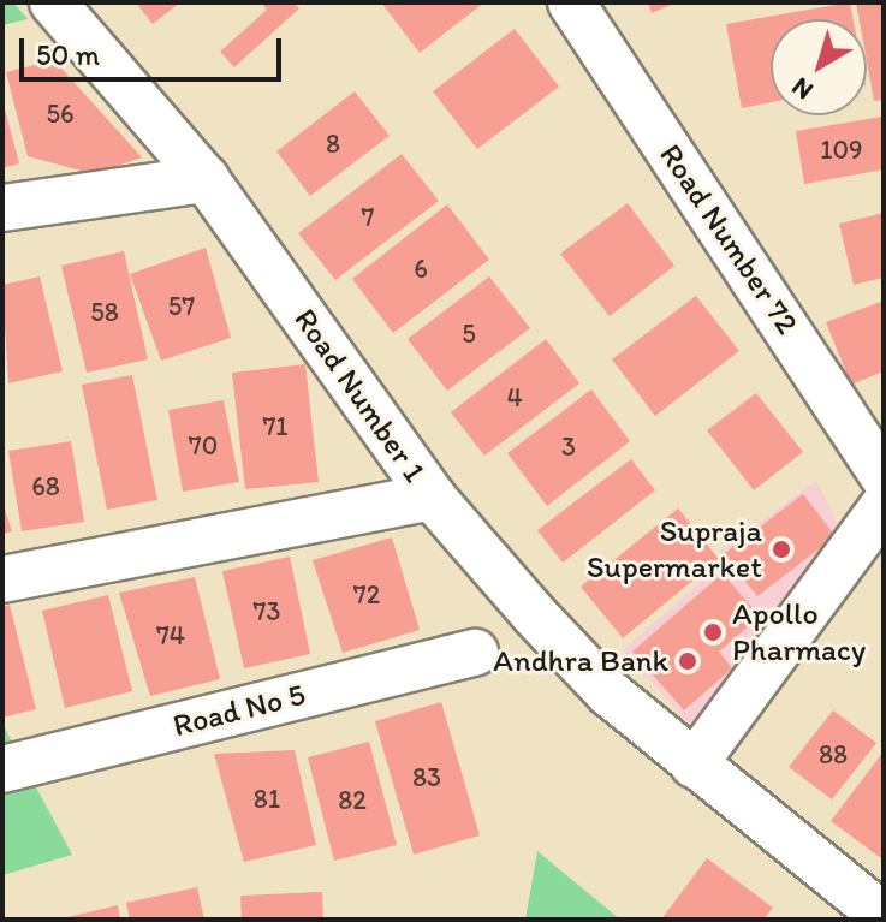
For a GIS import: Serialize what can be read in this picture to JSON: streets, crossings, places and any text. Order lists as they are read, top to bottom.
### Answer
{
  "streets": {
    "street": ["Road Number 72", "Road Number 1", "Road No 5"]
  },
  "places": ["Supraja Supermarket", "Apollo Pharmacy", "Andhra Bank"],
  "house_numbers": [
    "56",
    "8",
    "109",
    "7",
    "6",
    "57",
    "58",
    "5",
    "4",
    "71",
    "70",
    "3",
    "68",
    "72",
    "73",
    "74",
    "88",
    "83",
    "81",
    "82"
  ],
  "scale_bar": "50 m",
  "north": "bottom left"
}
